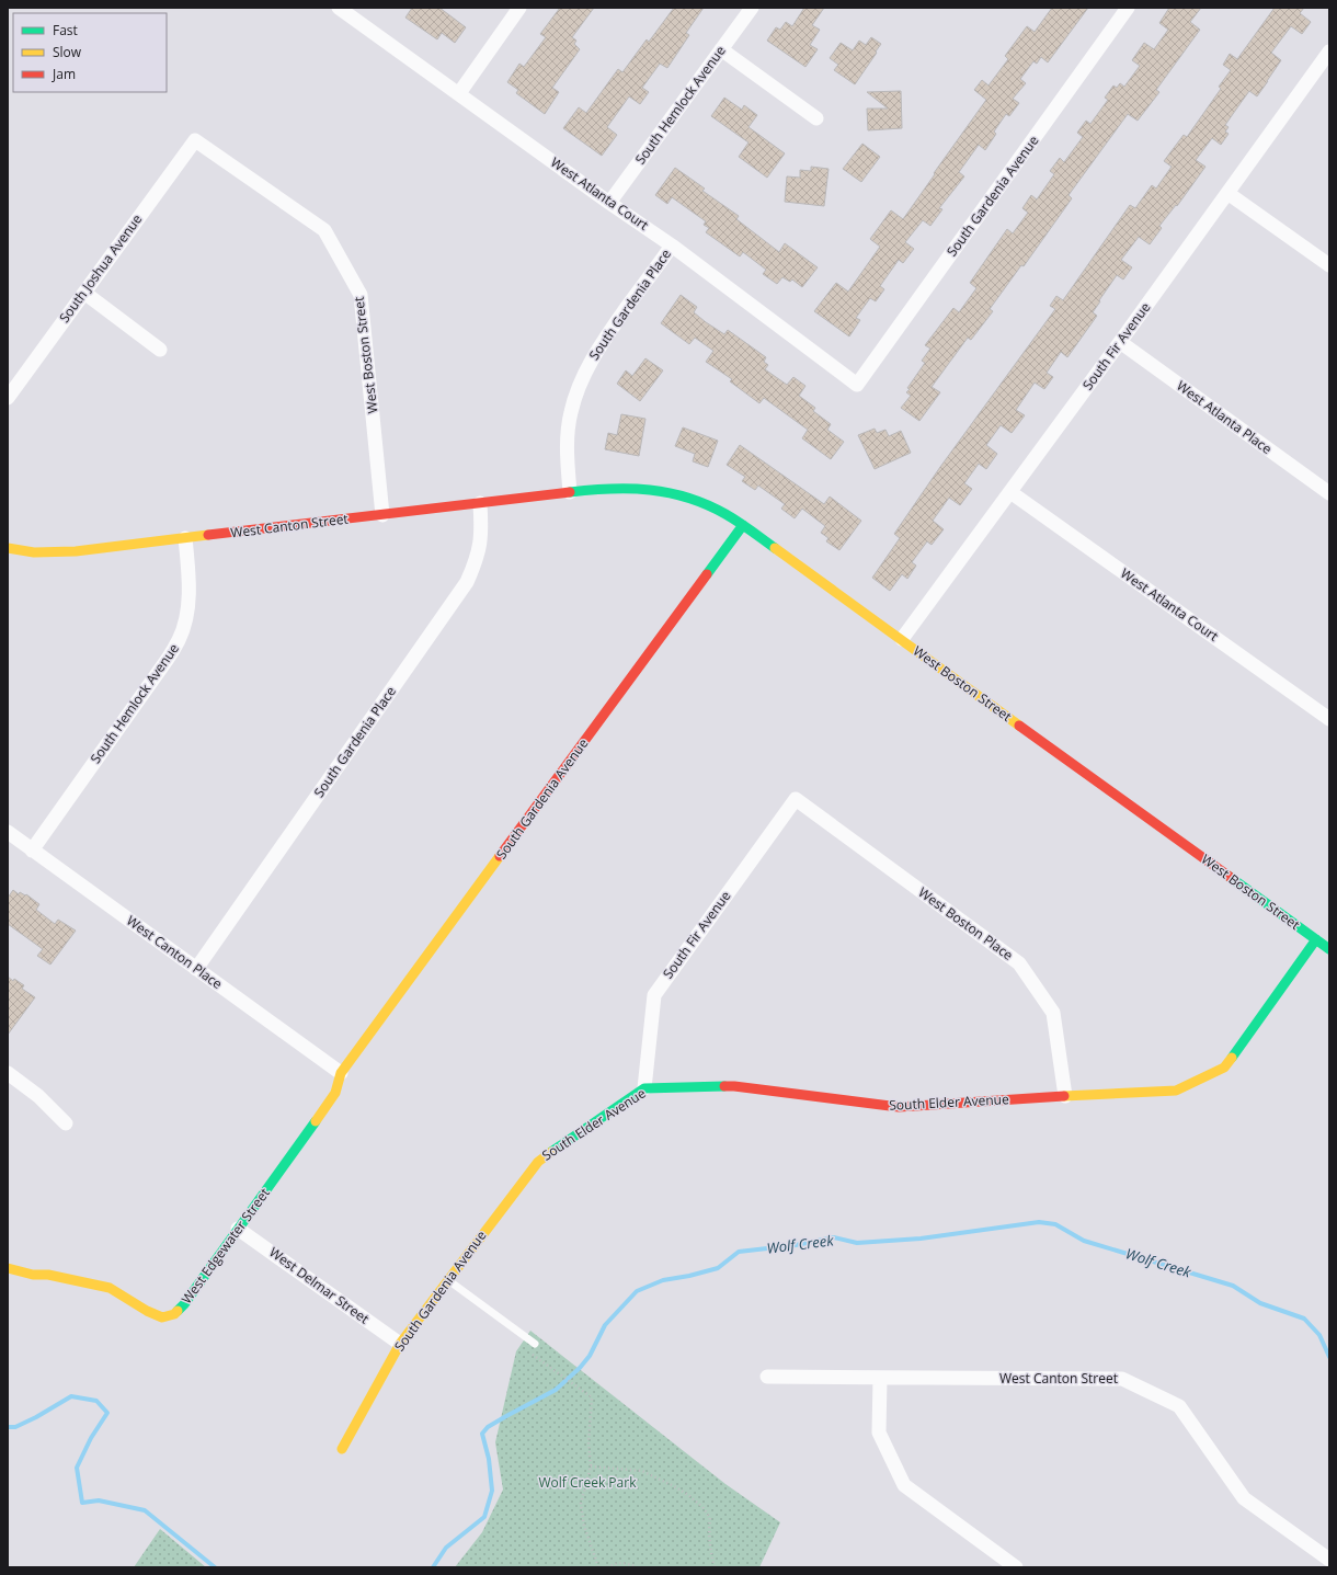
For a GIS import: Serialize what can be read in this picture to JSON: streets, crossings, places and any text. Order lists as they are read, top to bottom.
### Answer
{
  "streets": {
    "street": [
      "South Hemlock Avenue",
      "West Atlanta Court",
      "South Gardenia Avenue",
      "South Joshua Avenue",
      "South Gardenia Place",
      "South Fir Avenue",
      "West Boston Street",
      "West Atlanta Place",
      "West Canton Street",
      "West Boston Place",
      "West Canton Place",
      "South Elder Avenue",
      "West Edgewater Street",
      "West Delmar Street"
    ]
  },
  "crossings": [
    ["South Hemlock Avenue", "West Atlanta Court"],
    ["South Hemlock Avenue", "West Canton Street"],
    ["South Hemlock Avenue", "West Canton Place"],
    ["West Atlanta Court", "South Gardenia Avenue"],
    ["West Atlanta Court", "South Gardenia Place"],
    ["West Atlanta Court", "South Fir Avenue"],
    ["South Gardenia Avenue", "West Boston Street"],
    ["South Gardenia Avenue", "West Canton Place"],
    ["South Gardenia Avenue", "South Elder Avenue"],
    ["South Gardenia Avenue", "West Edgewater Street"],
    ["South Gardenia Avenue", "West Delmar Street"],
    ["South Joshua Avenue", "West Boston Street"],
    ["South Gardenia Place", "West Boston Street"],
    ["South Gardenia Place", "West Canton Street"],
    ["South Gardenia Place", "West Canton Place"],
    ["South Fir Avenue", "West Boston Street"],
    ["South Fir Avenue", "West Atlanta Place"],
    ["South Fir Avenue", "West Boston Place"],
    ["South Fir Avenue", "South Elder Avenue"],
    ["West Boston Street", "West Canton Street"],
    ["West Boston Street", "South Elder Avenue"],
    ["West Boston Place", "South Elder Avenue"],
    ["West Canton Place", "West Edgewater Street"],
    ["West Edgewater Street", "West Delmar Street"]
  ],
  "water": ["Wolf Creek"],
  "parks": ["Wolf Creek Park"],
  "legend": ["Fast", "Slow", "Jam"]
}
